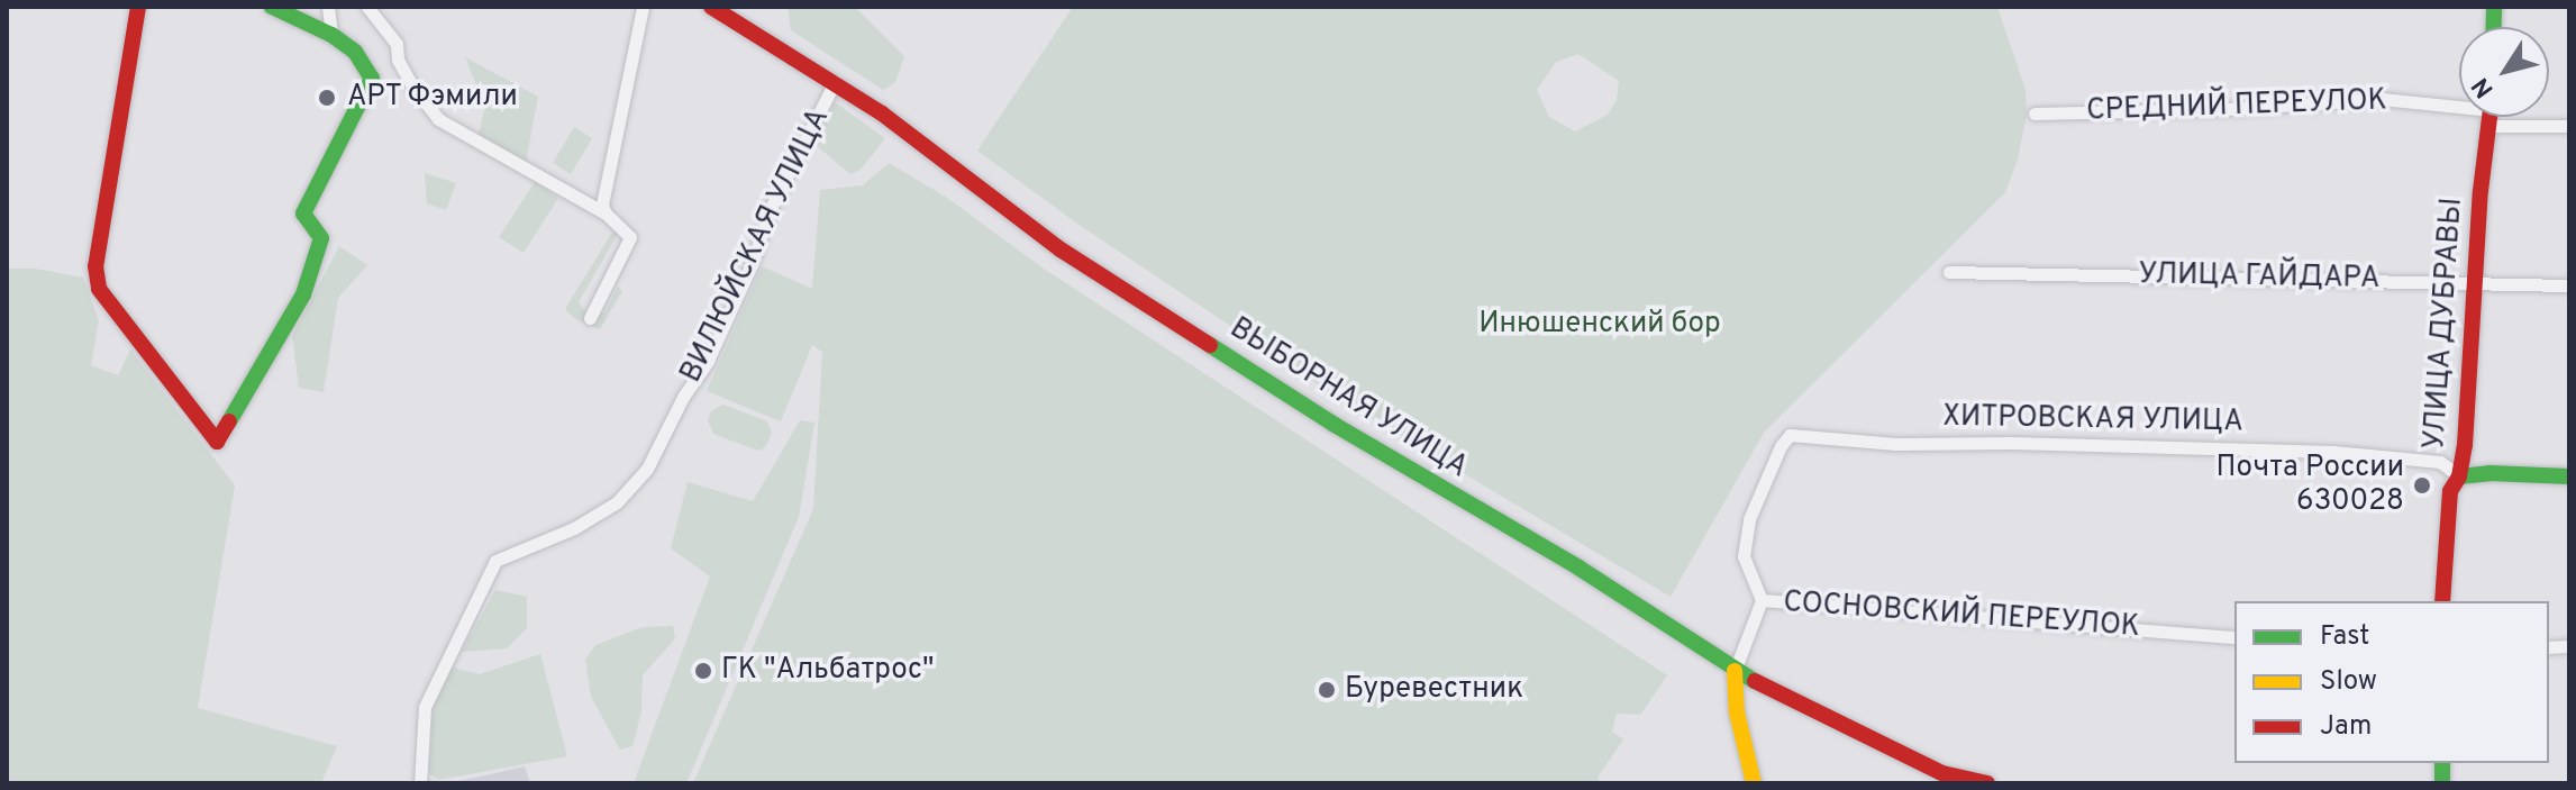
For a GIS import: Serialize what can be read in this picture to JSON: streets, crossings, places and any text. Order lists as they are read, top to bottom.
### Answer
{
  "streets": {
    "main road": ["УЛИЦА ДУБРАВЫ", "ВЫБОРНАЯ УЛИЦА", "ХИТРОВСКАЯ УЛИЦА"],
    "street": [
      "СРЕДНИЙ ПЕРЕУЛОК",
      "ВИЛЮЙСКАЯ УЛИЦА",
      "УЛИЦА ГАЙДАРА",
      "СОСНОВСКИЙ ПЕРЕУЛОК"
    ]
  },
  "crossings": [
    ["ВИЛЮЙСКАЯ УЛИЦА", "ВЫБОРНАЯ УЛИЦА"],
    ["УЛИЦА ГАЙДАРА", "УЛИЦА ДУБРАВЫ"],
    ["УЛИЦА ДУБРАВЫ", "ХИТРОВСКАЯ УЛИЦА"],
    ["ВЫБОРНАЯ УЛИЦА", "СОСНОВСКИЙ ПЕРЕУЛОК"],
    ["ХИТРОВСКАЯ УЛИЦА", "СОСНОВСКИЙ ПЕРЕУЛОК"]
  ],
  "parks": ["Инюшенский бор"],
  "places": [
    "АРТ Фэмили",
    "Почта России 630028",
    "ГК \"Альбатрос\"",
    "Буревестник"
  ],
  "legend": ["Fast", "Slow", "Jam"],
  "north": "bottom left"
}
